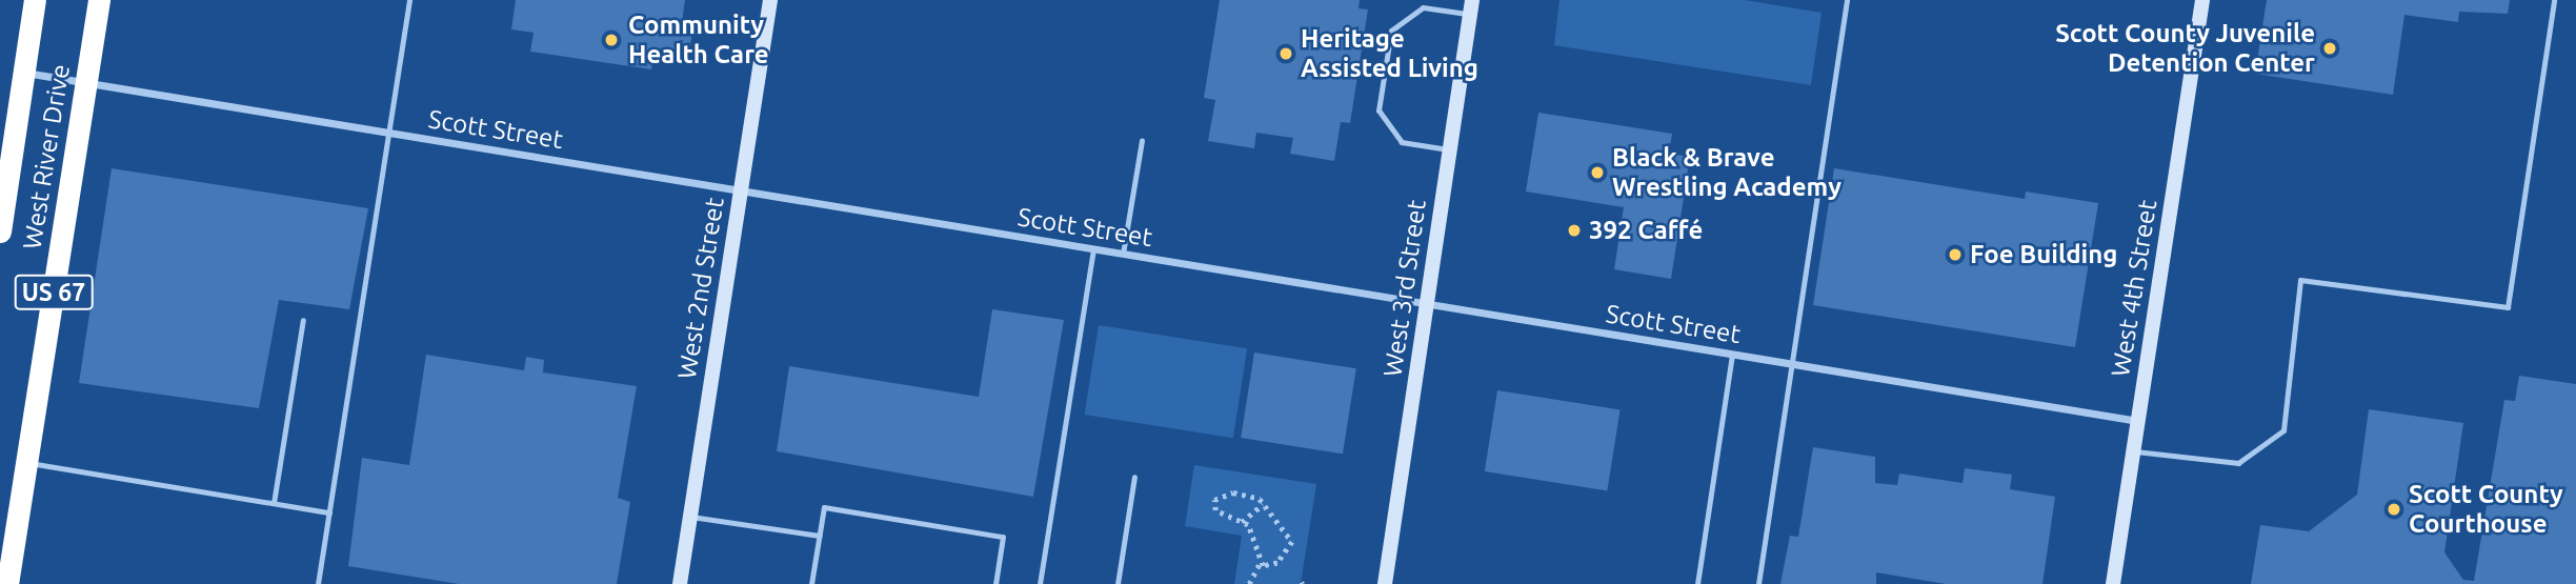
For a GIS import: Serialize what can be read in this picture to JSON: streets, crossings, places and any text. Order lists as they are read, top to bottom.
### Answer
{
  "streets": {
    "highway": ["West River Drive", "US 67"],
    "main road": ["West 2nd Street", "West 3rd Street", "West 4th Street"],
    "street": ["Scott Street"]
  },
  "crossings": [
    ["Scott Street", "West River Drive"],
    ["Scott Street", "West 2nd Street"],
    ["Scott Street", "West 3rd Street"],
    ["Scott Street", "West 4th Street"]
  ],
  "places": [
    "Community Health Care",
    "Scott County Juvenile Detention Center",
    "Heritage Assisted Living",
    "Black & Brave Wrestling Academy",
    "392 Caffé",
    "Foe Building",
    "Scott County Courthouse"
  ]
}
